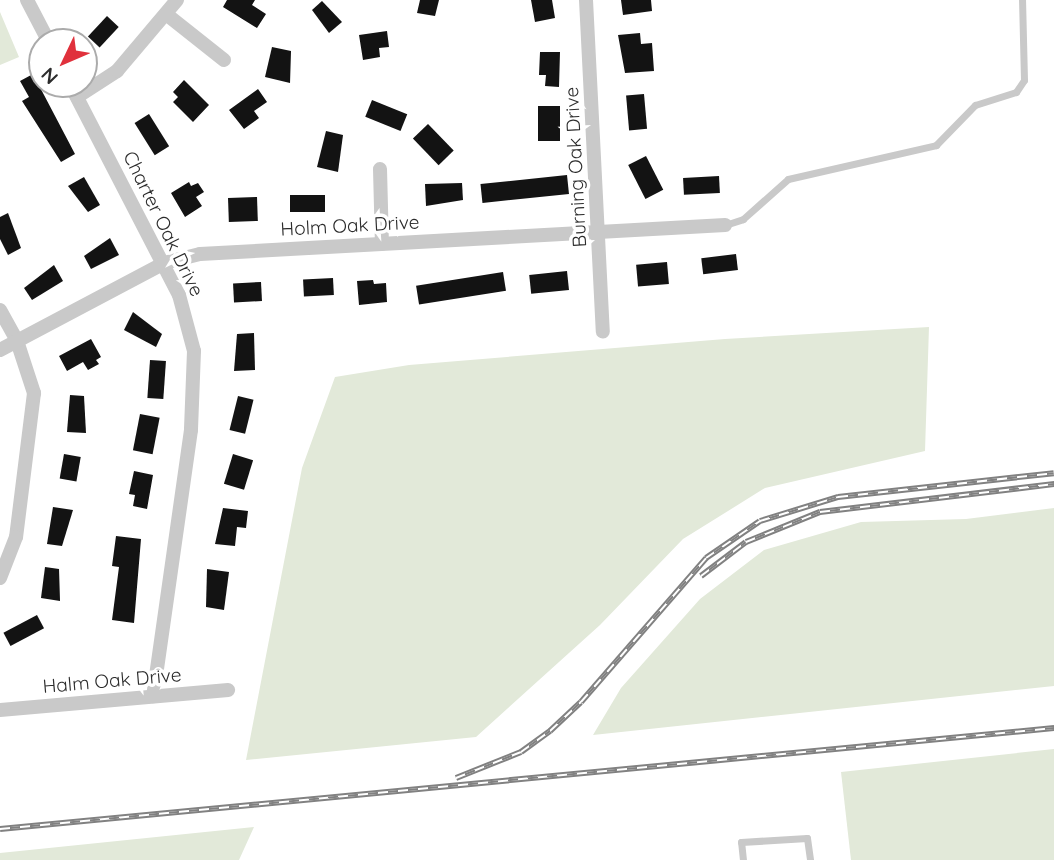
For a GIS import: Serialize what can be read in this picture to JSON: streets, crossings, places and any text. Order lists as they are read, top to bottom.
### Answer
{
  "streets": {
    "street": [
      "Burning Oak Drive",
      "Charter Oak Drive",
      "Holm Oak Drive",
      "Halm Oak Drive"
    ]
  },
  "crossings": [
    ["Burning Oak Drive", "Holm Oak Drive"],
    ["Charter Oak Drive", "Holm Oak Drive"],
    ["Charter Oak Drive", "Halm Oak Drive"]
  ],
  "north": "bottom left"
}
